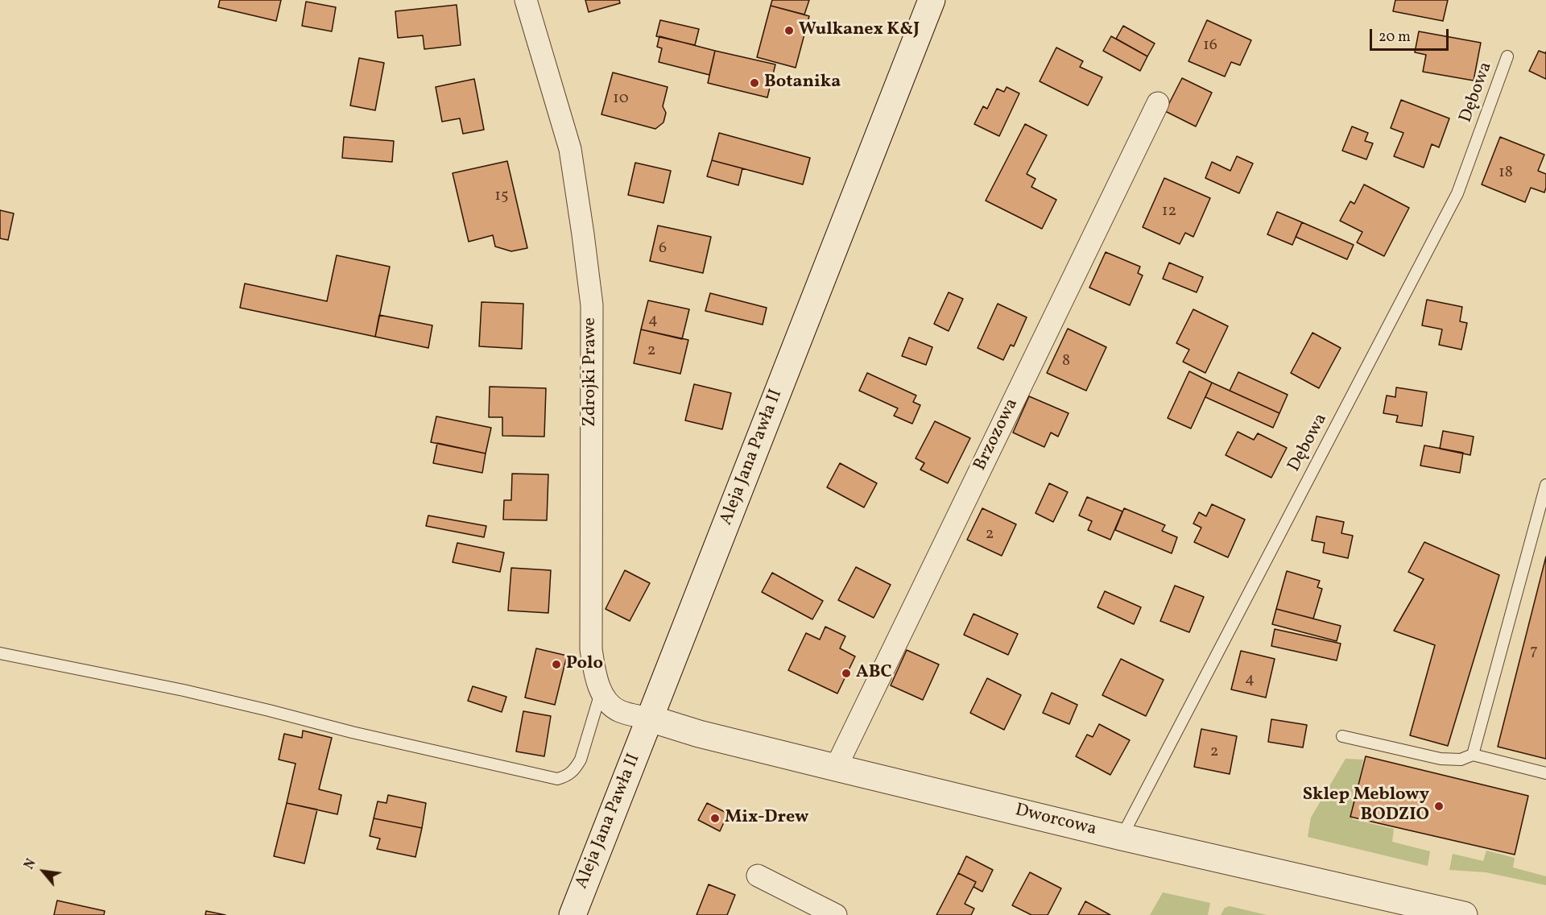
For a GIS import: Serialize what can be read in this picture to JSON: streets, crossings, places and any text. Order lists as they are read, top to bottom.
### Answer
{
  "streets": {
    "main road": ["Aleja Jana Pawła II", "Dworcowa"],
    "street": ["Zdrojki Prawe", "Brzozowa"],
    "lane": ["Dębowa"]
  },
  "crossings": [
    ["Dębowa", "Dworcowa"],
    ["Zdrojki Prawe", "Aleja Jana Pawła II"],
    ["Zdrojki Prawe", "Dworcowa"],
    ["Brzozowa", "Dworcowa"],
    ["Aleja Jana Pawła II", "Dworcowa"]
  ],
  "places": [
    "Wulkanex K&J",
    "Botanika",
    "Polo",
    "ABC",
    "Sklep Meblowy BODZIO",
    "Mix-Drew"
  ],
  "house_numbers": [
    "16",
    "10",
    "18",
    "15",
    "12",
    "6",
    "4",
    "2",
    "8",
    "2",
    "7",
    "4",
    "2"
  ],
  "scale_bar": "20 m",
  "north": "top left"
}
